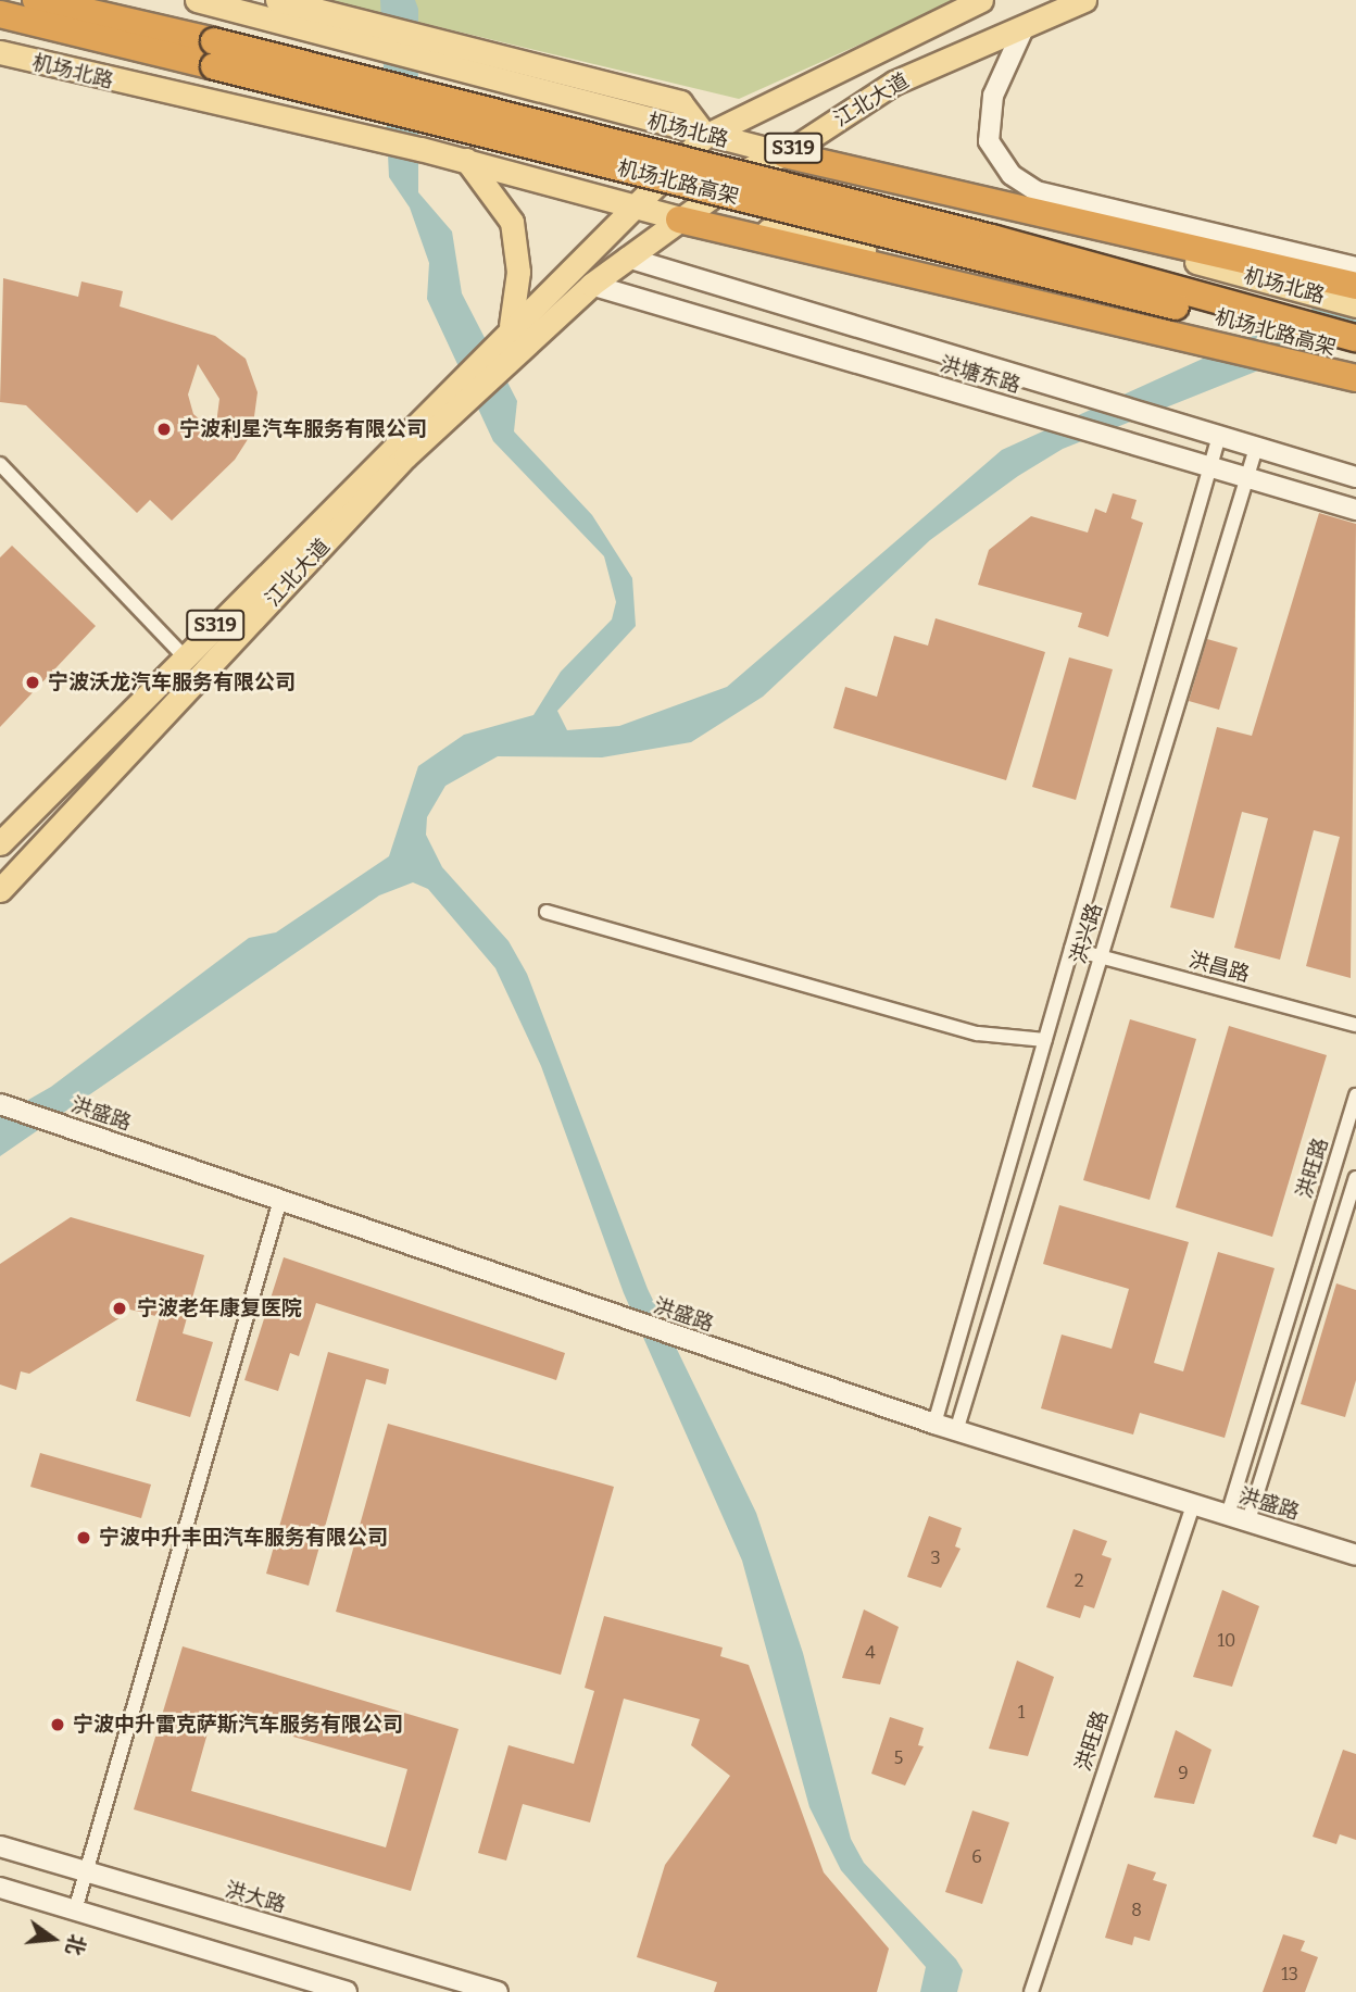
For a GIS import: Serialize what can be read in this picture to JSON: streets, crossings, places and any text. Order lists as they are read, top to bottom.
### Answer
{
  "streets": {
    "highway": ["机场北路高架"],
    "main road": [
      "机场北路",
      "江北大道",
      "S319",
      "洪塘东路",
      "洪盛路",
      "洪大路"
    ],
    "street": ["洪兴路", "洪昌路", "洪旺路"]
  },
  "crossings": [
    ["机场北路", "江北大道"],
    ["江北大道", "洪塘东路"],
    ["洪塘东路", "洪兴路"],
    ["洪兴路", "洪昌路"],
    ["洪兴路", "洪盛路"],
    ["洪盛路", "洪旺路"]
  ],
  "places": [
    "宁波利星汽车服务有限公司",
    "宁波沃龙汽车服务有限公司",
    "宁波老年康复医院",
    "宁波中升丰田汽车服务有限公司",
    "宁波中升雷克萨斯汽车服务有限公司"
  ],
  "house_numbers": [
    "3",
    "2",
    "10",
    "4",
    "1",
    "5",
    "9",
    "6",
    "8",
    "13"
  ],
  "north": "right"
}
